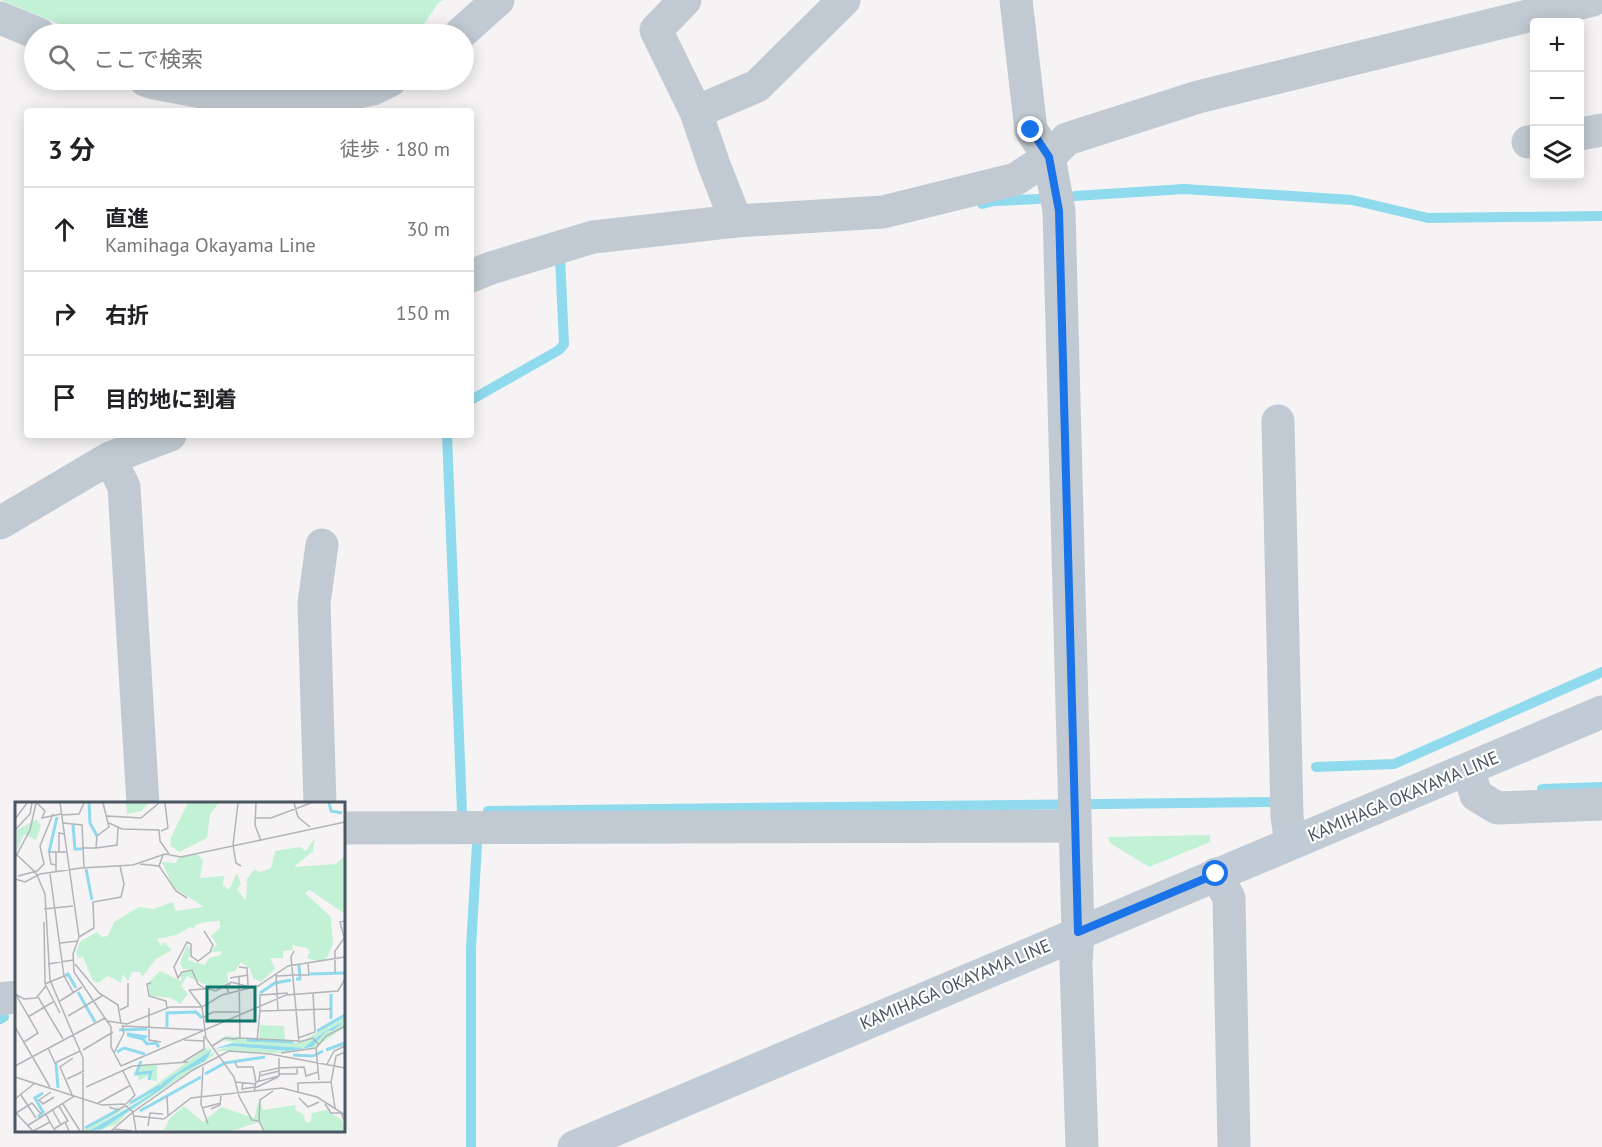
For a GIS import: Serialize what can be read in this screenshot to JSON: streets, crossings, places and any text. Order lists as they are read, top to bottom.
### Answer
{
  "streets": {
    "main road": ["KAMIHAGA OKAYAMA LINE"]
  },
  "page": {
    "map_buttons": ["+", "−"],
    "search": "ここで検索",
    "heading": ["3 分", "徒歩 · 180 m"],
    "list": [
      ["直進", "Kamihaga Okayama Line", "30 m"],
      ["右折", "150 m"],
      "目的地に到着"
    ]
  }
}
